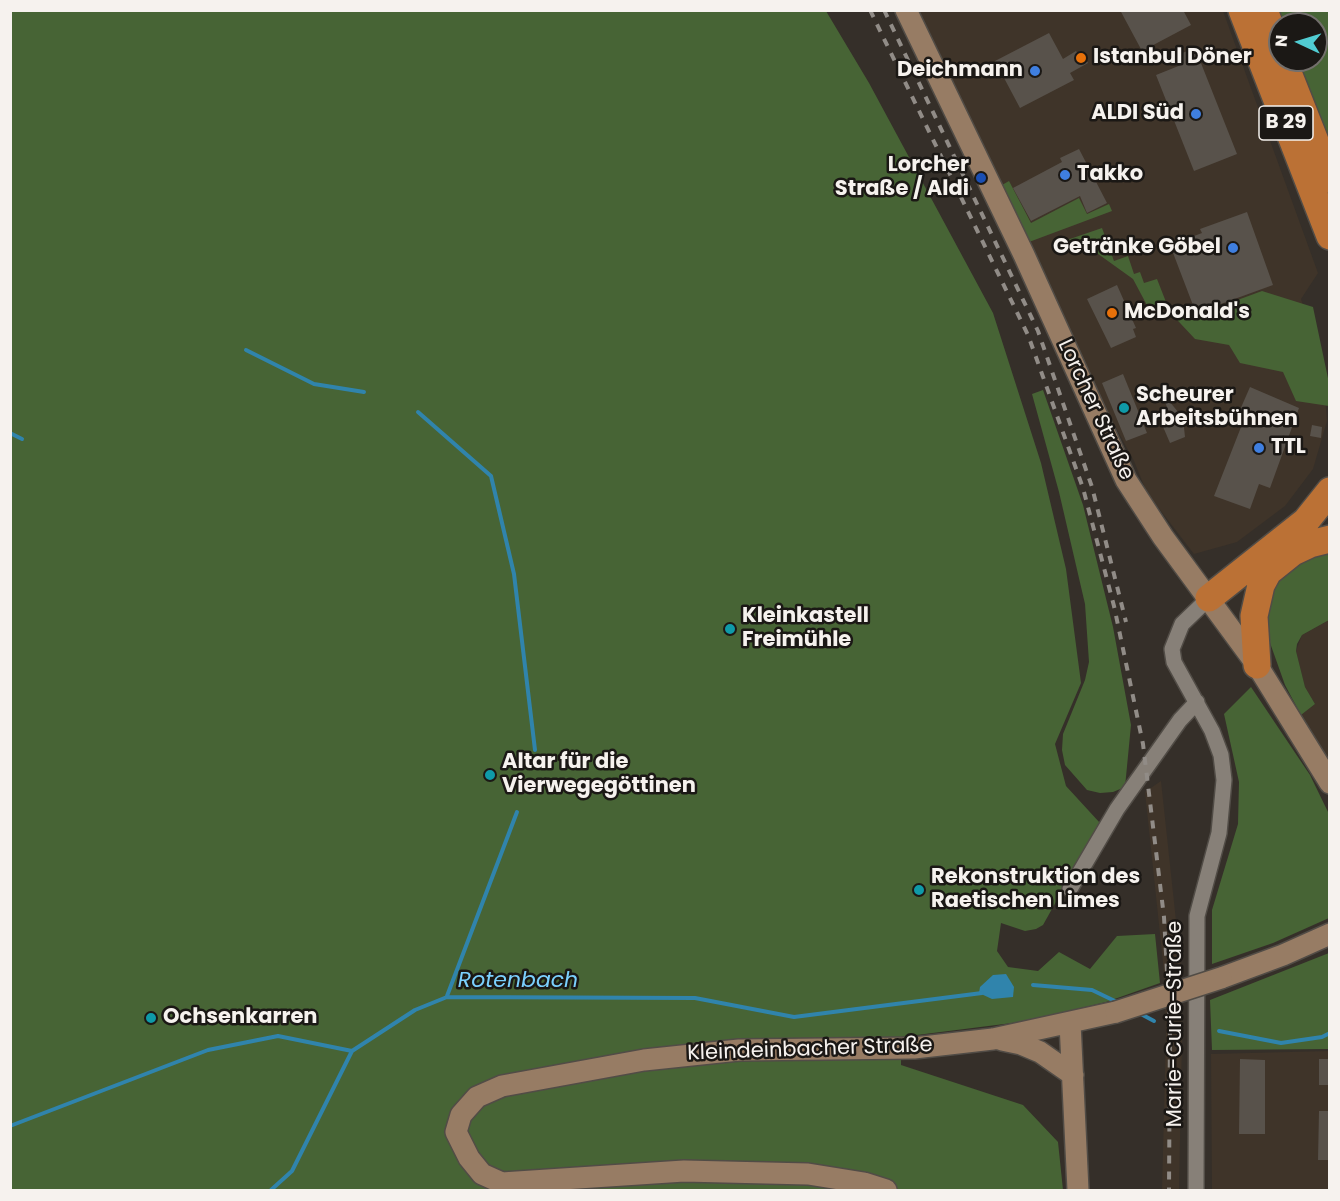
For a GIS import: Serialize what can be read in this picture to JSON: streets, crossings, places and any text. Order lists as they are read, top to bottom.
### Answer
{
  "streets": {
    "highway": ["B 29"],
    "street": ["Lorcher Straße", "Marie-Curie-Straße", "Kleindeinbacher Straße"]
  },
  "crossings": [
    ["Lorcher Straße", "Marie-Curie-Straße"]
  ],
  "water": ["Rotenbach"],
  "places": [
    "Istanbul Döner",
    "Deichmann",
    "ALDI Süd",
    "Takko",
    "Lorcher Straße / Aldi",
    "Getränke Göbel",
    "McDonald's",
    "Scheurer Arbeitsbühnen",
    "TTL",
    "Kleinkastell Freimühle",
    "Altar für die Vierwegegöttinen",
    "Rekonstruktion des Raetischen Limes",
    "Ochsenkarren"
  ],
  "north": "left"
}
